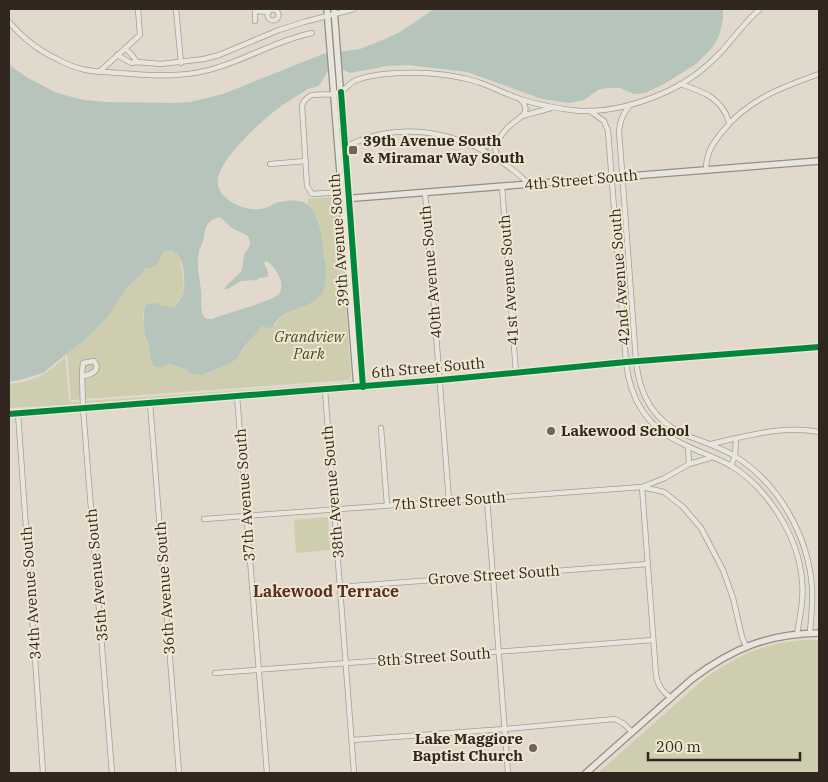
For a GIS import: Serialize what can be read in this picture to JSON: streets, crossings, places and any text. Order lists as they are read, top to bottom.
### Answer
{
  "streets": {
    "street": [
      "4th Street South",
      "39th Avenue South",
      "40th Avenue South",
      "42nd Avenue South",
      "41st Avenue South",
      "6th Street South",
      "38th Avenue South",
      "37th Avenue South",
      "7th Street South",
      "35th Avenue South",
      "Grove Street South",
      "36th Avenue South",
      "34th Avenue South",
      "8th Street South"
    ]
  },
  "crossings": [
    ["4th Street South", "39th Avenue South"],
    ["4th Street South", "40th Avenue South"],
    ["4th Street South", "42nd Avenue South"],
    ["4th Street South", "41st Avenue South"],
    ["39th Avenue South", "6th Street South"],
    ["40th Avenue South", "6th Street South"],
    ["40th Avenue South", "7th Street South"],
    ["42nd Avenue South", "6th Street South"],
    ["42nd Avenue South", "7th Street South"],
    ["41st Avenue South", "6th Street South"],
    ["6th Street South", "38th Avenue South"],
    ["6th Street South", "37th Avenue South"],
    ["6th Street South", "35th Avenue South"],
    ["6th Street South", "36th Avenue South"],
    ["6th Street South", "34th Avenue South"],
    ["38th Avenue South", "7th Street South"],
    ["38th Avenue South", "Grove Street South"],
    ["38th Avenue South", "8th Street South"],
    ["37th Avenue South", "7th Street South"],
    ["37th Avenue South", "8th Street South"]
  ],
  "districts": ["Lakewood Terrace"],
  "parks": ["Grandview Park"],
  "places": {
    "transit": ["39th Avenue South & Miramar Way South"],
    "other": ["Lakewood School", "Lake Maggiore Baptist Church"]
  },
  "scale_bar": "200 m"
}
